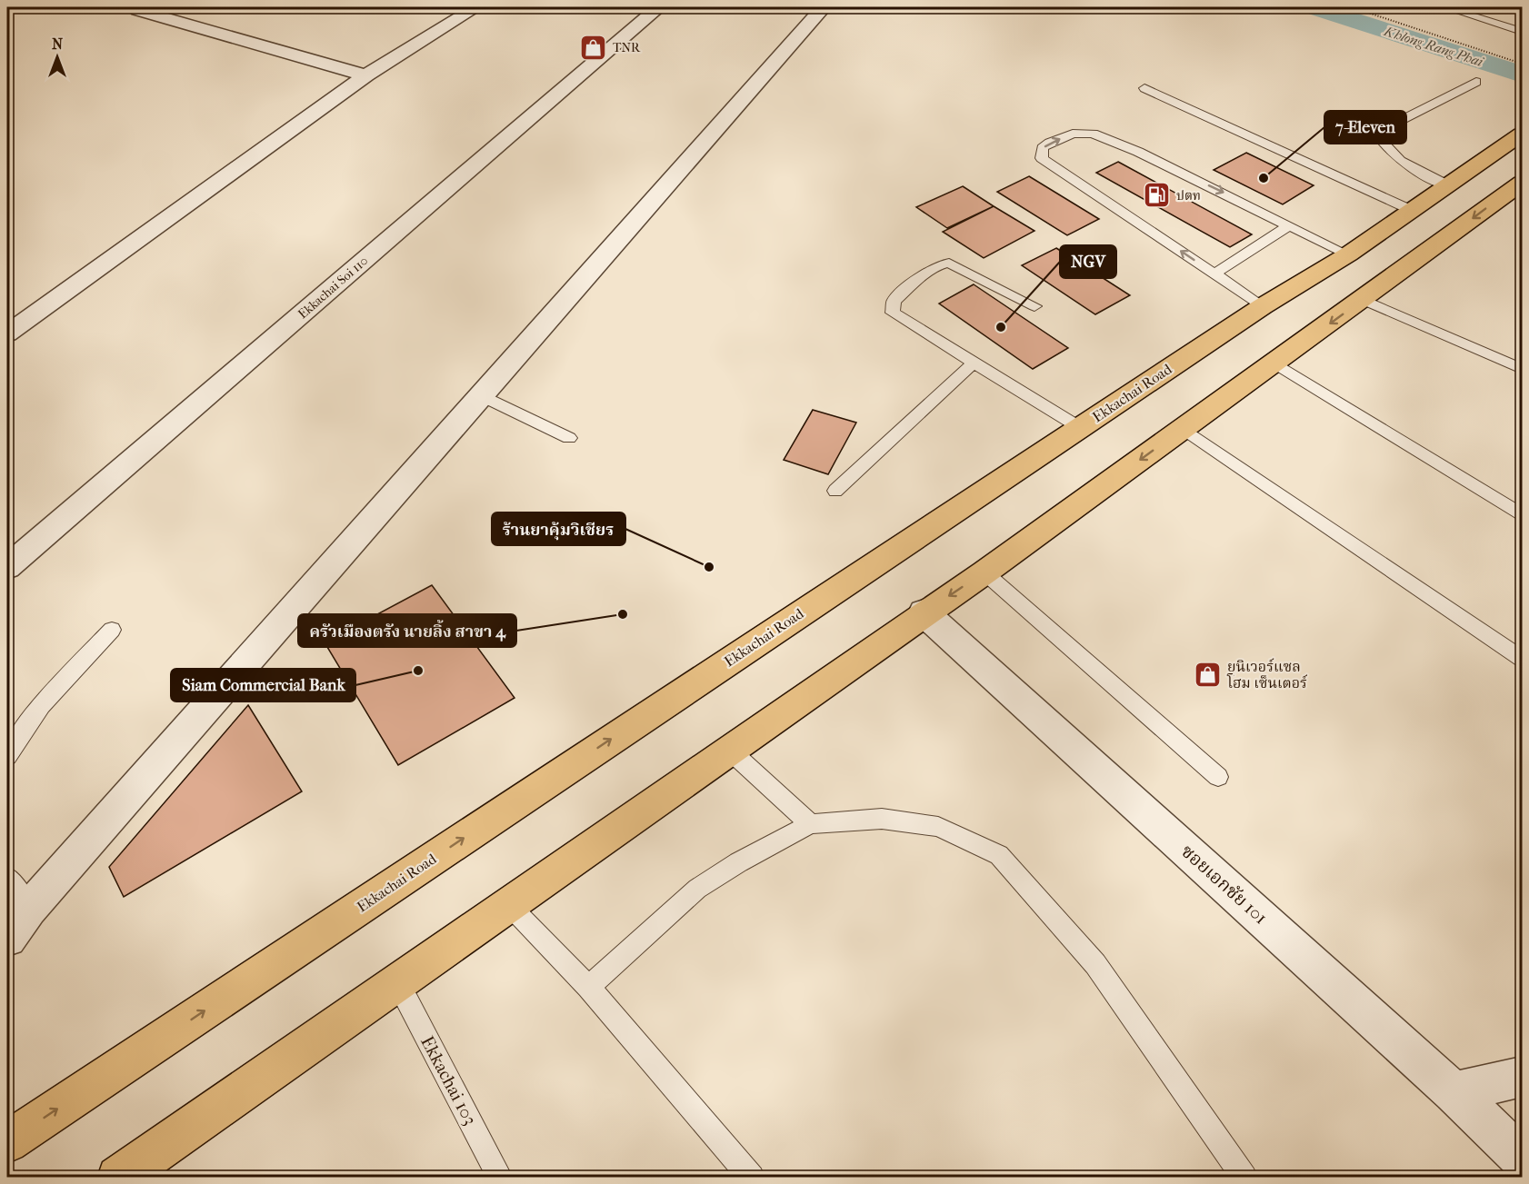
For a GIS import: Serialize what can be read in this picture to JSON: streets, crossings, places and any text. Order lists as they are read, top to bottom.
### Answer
{
  "streets": {
    "main road": ["Ekkachai Road"],
    "street": ["Ekkachai Soi 110", "ซอยเอกชัย 101"],
    "lane": ["Ekkachai 103"]
  },
  "water": ["Khlong Rang Phai"],
  "places": {
    "shop": ["TNR", "ยูนิเวอร์แซล โฮม เซ็นเตอร์"],
    "other": [
      "7-Eleven",
      "NGV",
      "ร้านยาคุ้มวิเชียร",
      "ครัวเมืองตรัง นายลิ้ง สาขา 4",
      "Siam Commercial Bank"
    ],
    "fuel station": ["ปตท"]
  },
  "north": "top"
}
